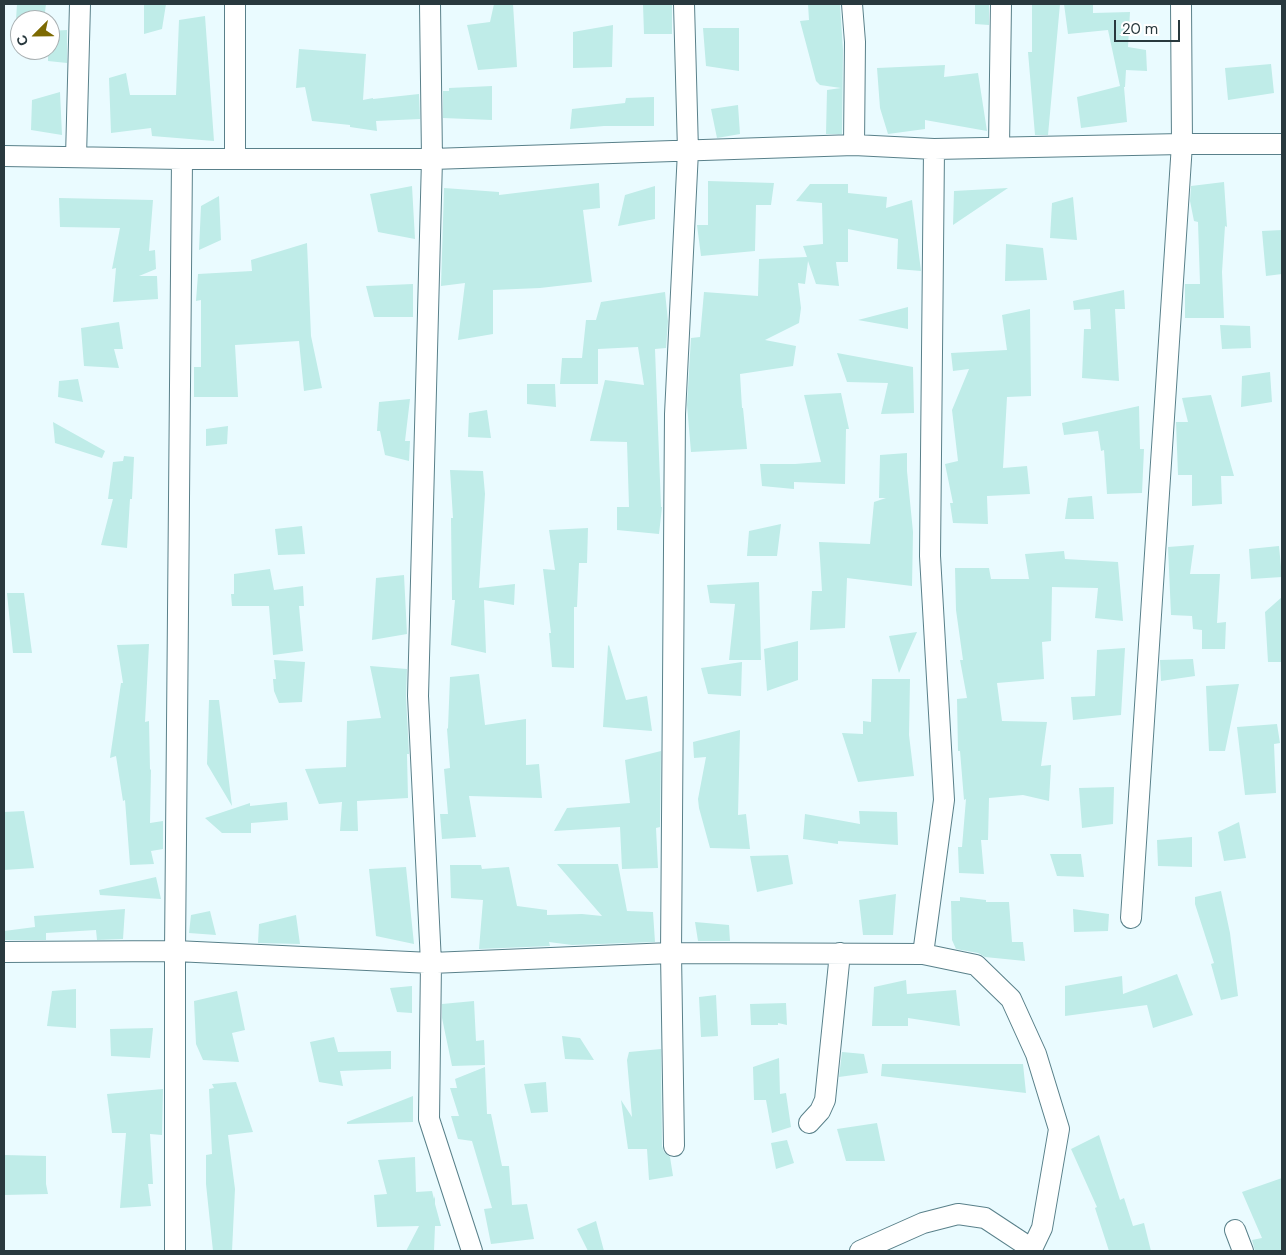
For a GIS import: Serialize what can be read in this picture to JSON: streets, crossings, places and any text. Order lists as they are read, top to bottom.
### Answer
{
  "scale_bar": "20 m",
  "north": "bottom left"
}
